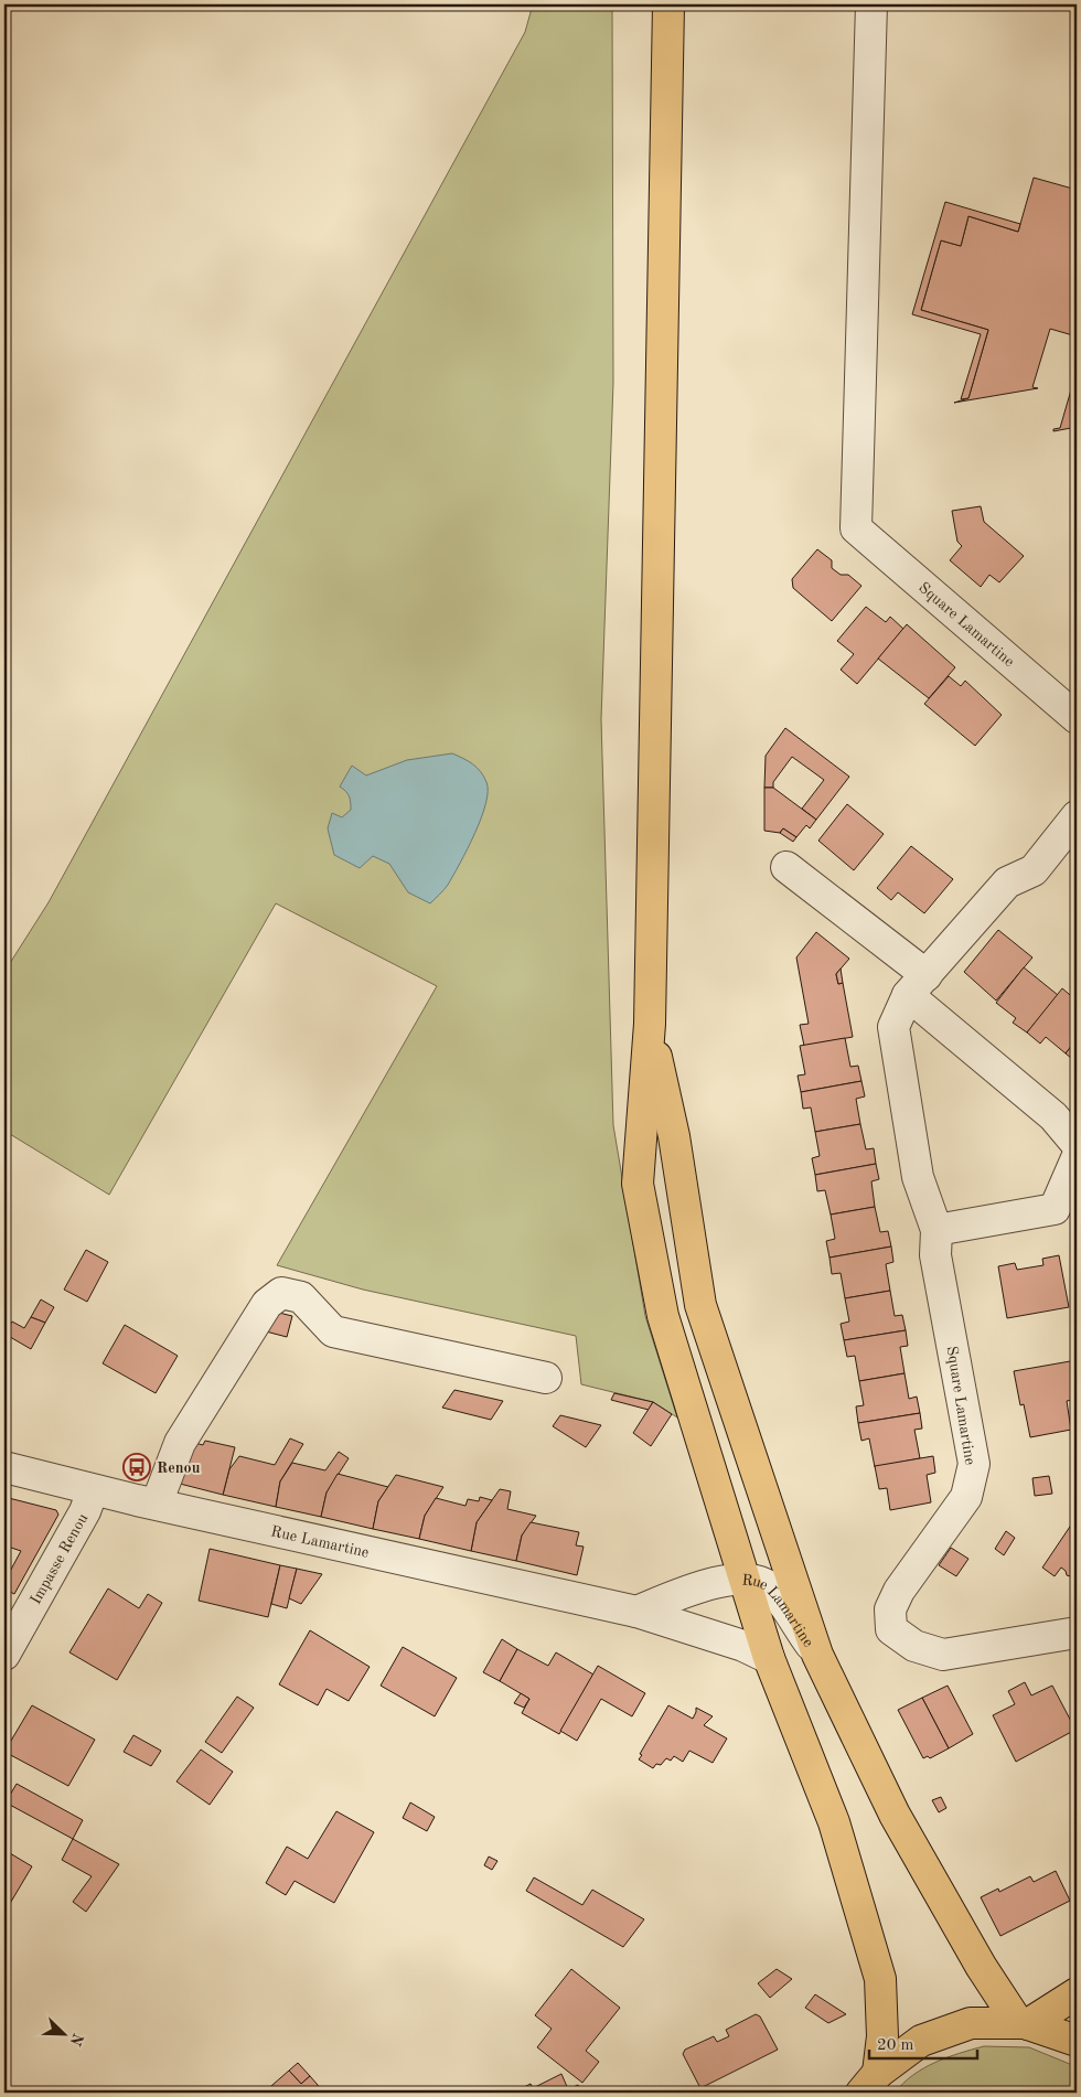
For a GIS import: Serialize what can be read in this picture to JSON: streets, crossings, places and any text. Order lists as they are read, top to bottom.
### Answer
{
  "streets": {
    "street": ["Square Lamartine", "Rue Lamartine", "Impasse Renou"]
  },
  "crossings": [
    ["Rue Lamartine", "Impasse Renou"]
  ],
  "places": {
    "bus stop": ["Renou"]
  },
  "scale_bar": "20 m",
  "north": "bottom right"
}
